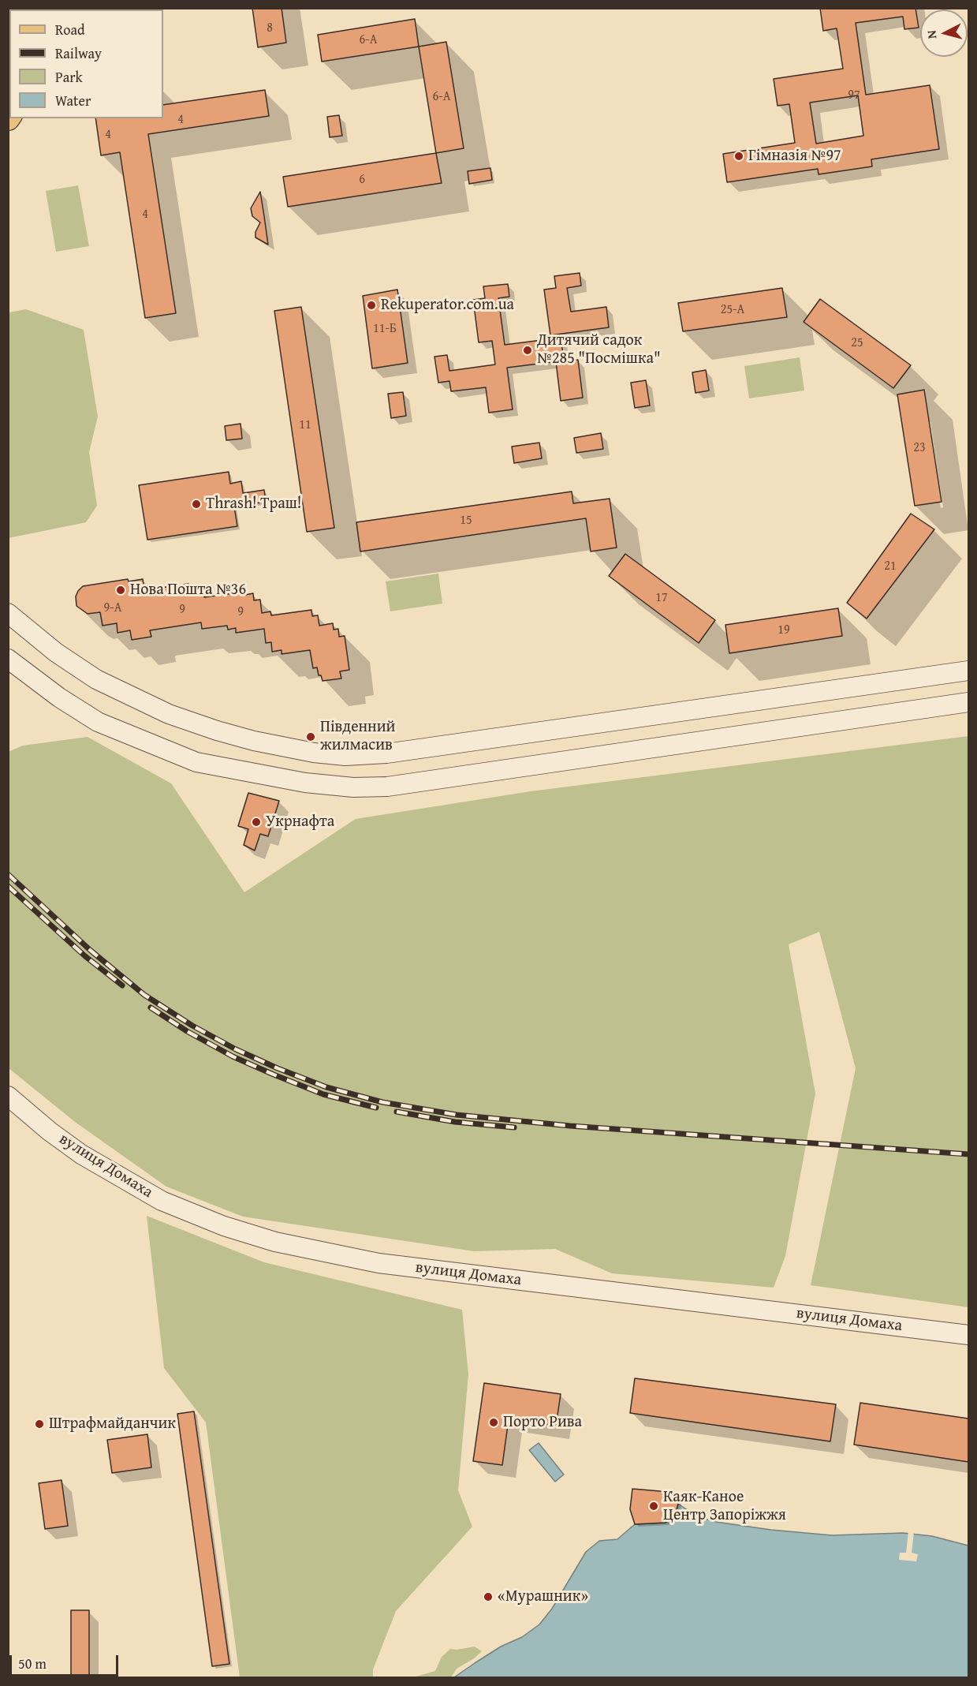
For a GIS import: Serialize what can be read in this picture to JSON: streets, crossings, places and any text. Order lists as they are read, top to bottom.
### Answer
{
  "streets": {
    "street": ["вулиця Домаха"]
  },
  "places": [
    "Гімназія №97",
    "Rekuperator.com.ua",
    "Дитячий садок №285 \"Посмішка\"",
    "Thrash! Траш!",
    "Нова Пошта №36",
    "Південний жилмасив",
    "Укрнафта",
    "Порто Рива",
    "Штрафмайданчик",
    "Каяк-Каное Центр Запоріжжя",
    "«Мурашник»"
  ],
  "house_numbers": [
    "8",
    "6-А",
    "97",
    "6-А",
    "4",
    "4",
    "6",
    "4",
    "25-А",
    "11-Б",
    "25",
    "11",
    "23",
    "15",
    "21",
    "17",
    "9-А",
    "9",
    "9",
    "19"
  ],
  "legend": [
    "Road",
    "Railway",
    "Park",
    "Water"
  ],
  "scale_bar": "50 m",
  "north": "left"
}
